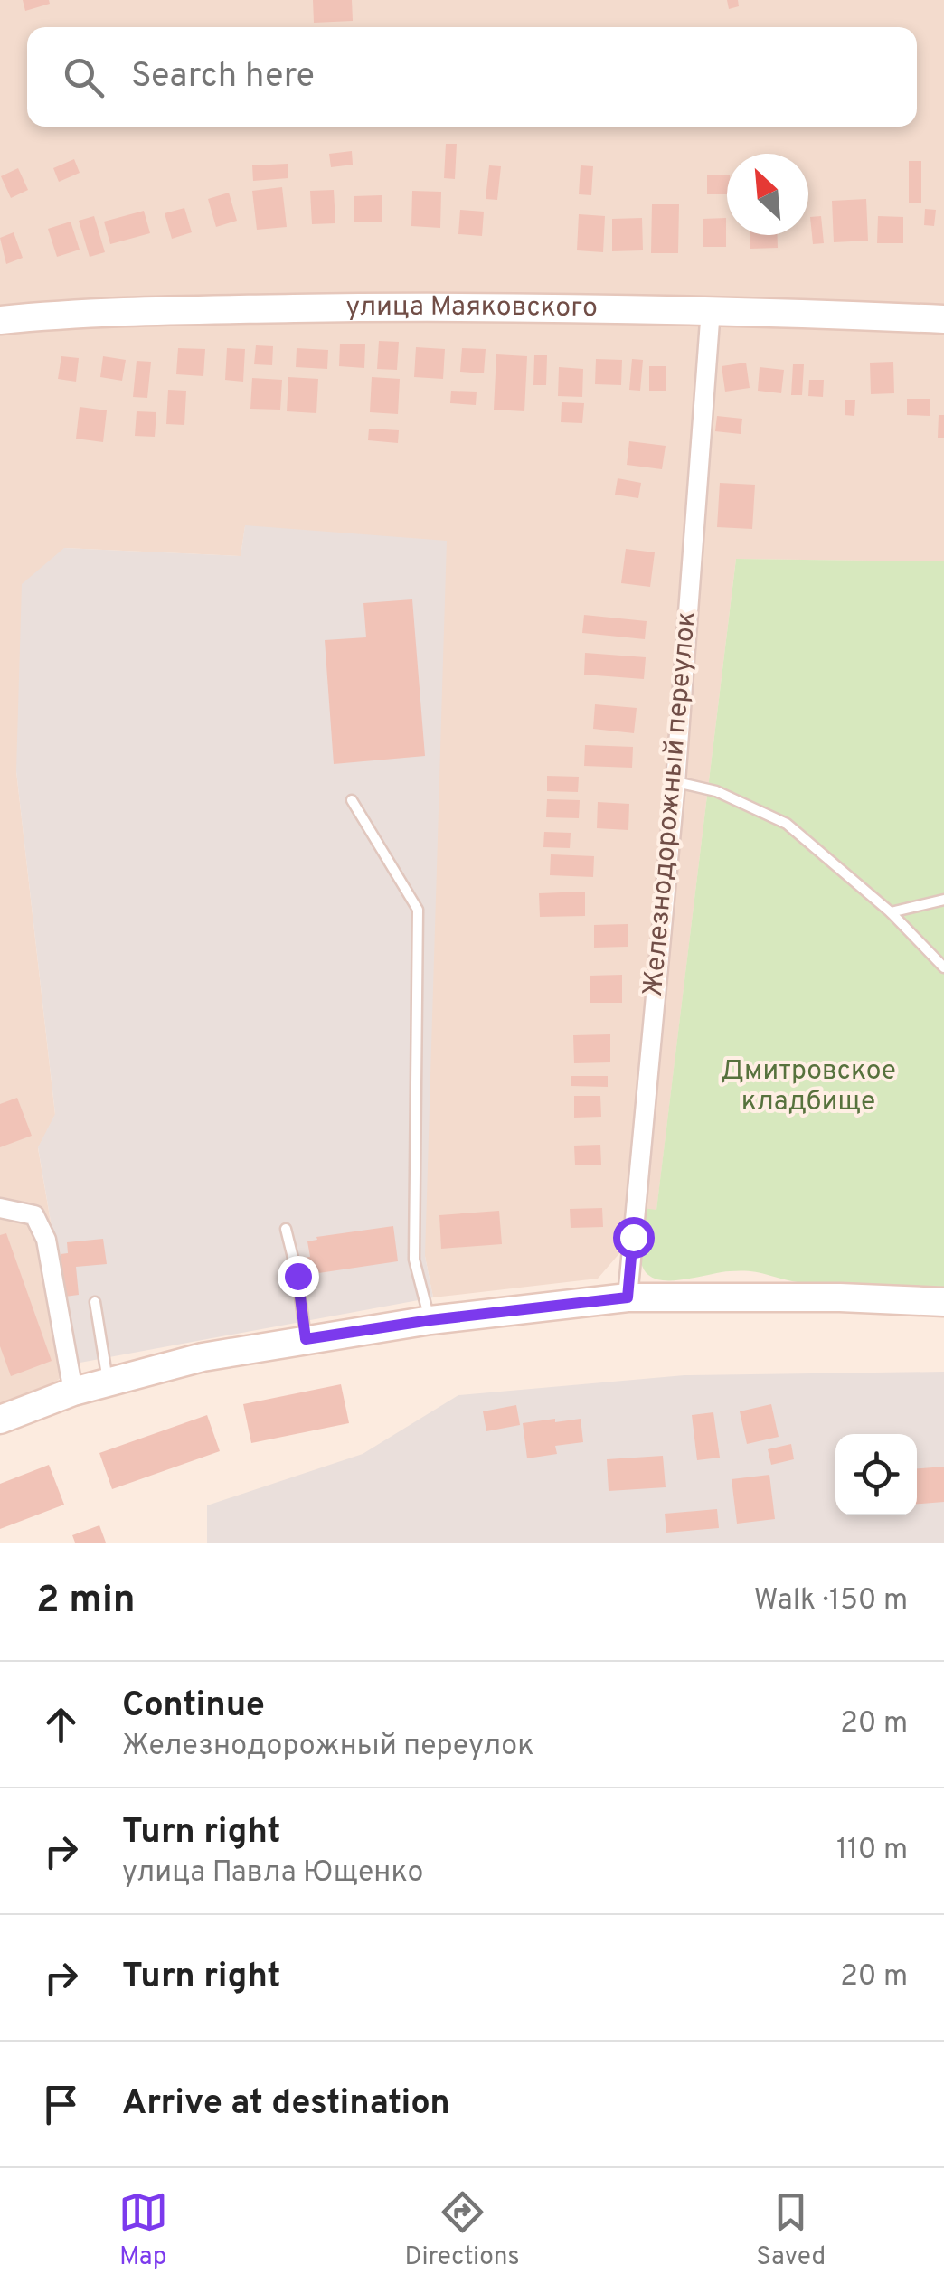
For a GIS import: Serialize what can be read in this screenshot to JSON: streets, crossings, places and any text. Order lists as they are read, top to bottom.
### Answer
{
  "streets": {
    "street": ["улица Маяковского", "Железнодорожный переулок"]
  },
  "crossings": [
    ["улица Маяковского", "Железнодорожный переулок"]
  ],
  "parks": ["Дмитровское кладбище"],
  "north": "top left",
  "page": {
    "search": "Search here",
    "heading": ["2 min", "Walk · 150 m"],
    "list": [
      ["Continue", "Железнодорожный переулок", "20 m"],
      ["Turn right", "улица Павла Ющенко", "110 m"],
      ["Turn right", "20 m"],
      "Arrive at destination"
    ],
    "nav": ["Map", "Directions", "Saved"]
  }
}
